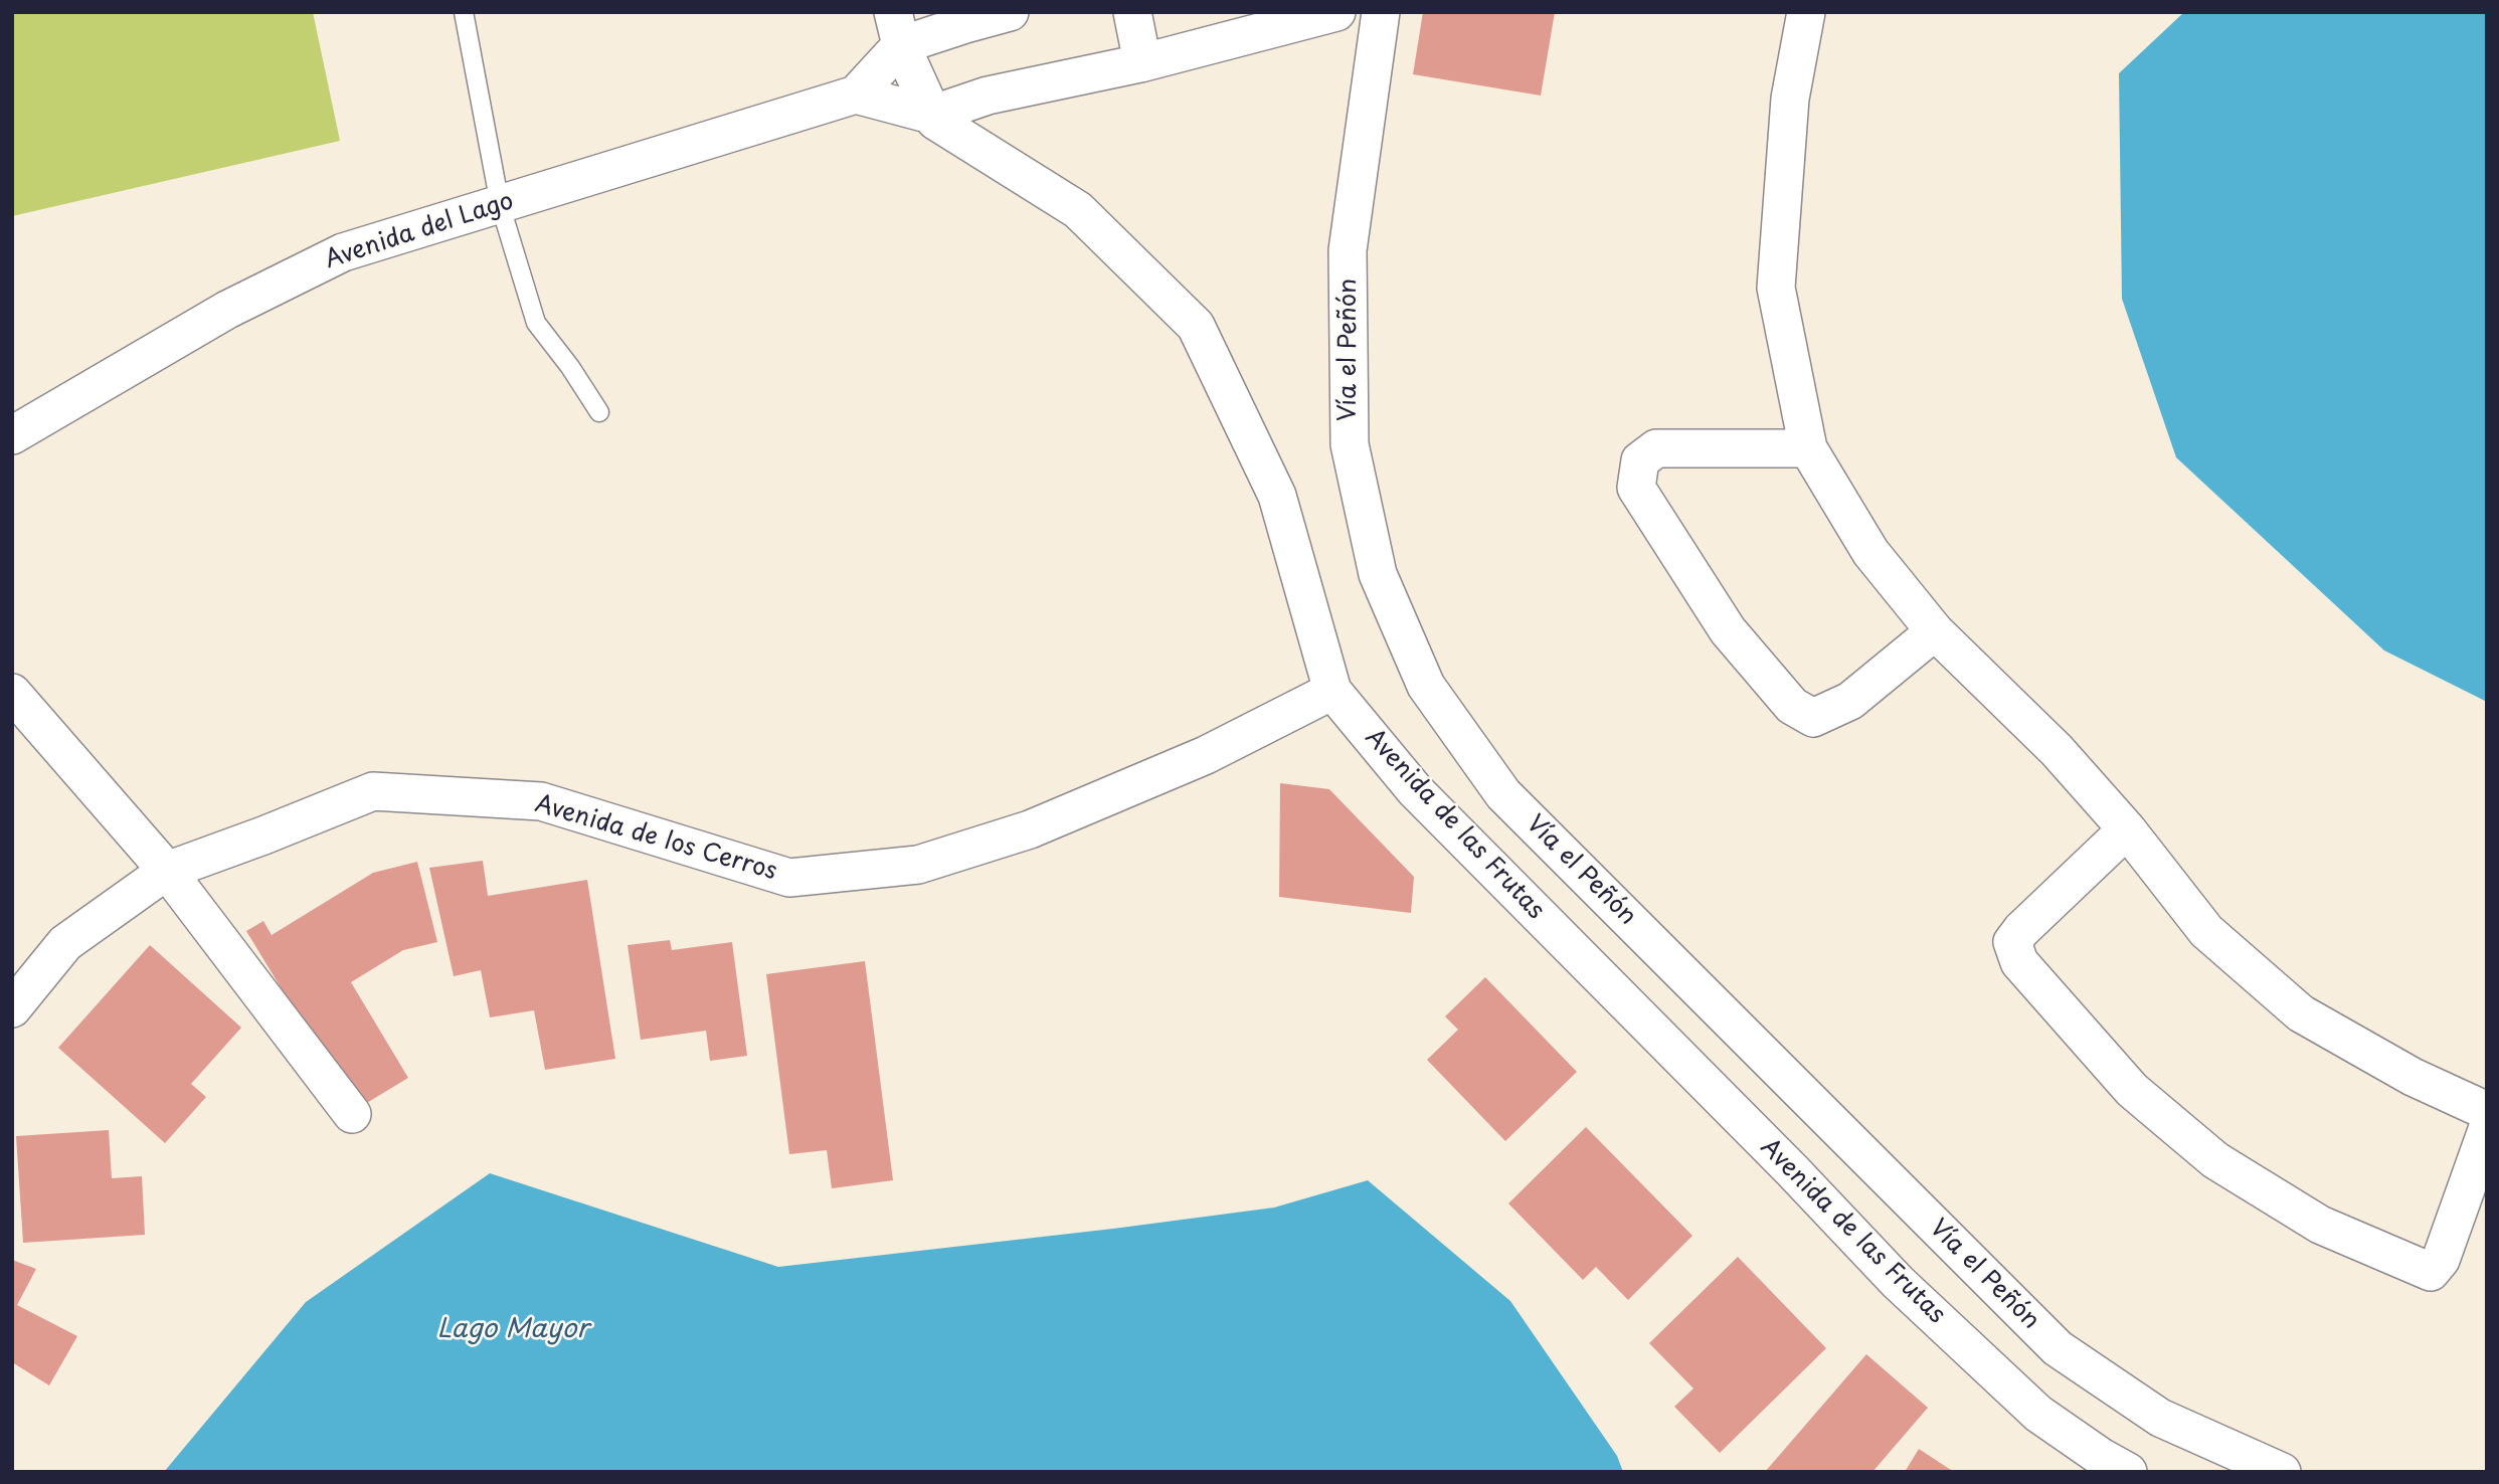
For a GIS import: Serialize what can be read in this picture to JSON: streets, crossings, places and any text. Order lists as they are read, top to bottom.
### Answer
{
  "streets": {
    "street": [
      "Avenida del Lago",
      "Vía el Peñón",
      "Avenida de las Frutas",
      "Avenida de los Cerros"
    ]
  },
  "crossings": [
    ["Avenida de las Frutas", "Avenida de los Cerros"]
  ],
  "water": ["Lago Mayor"]
}
